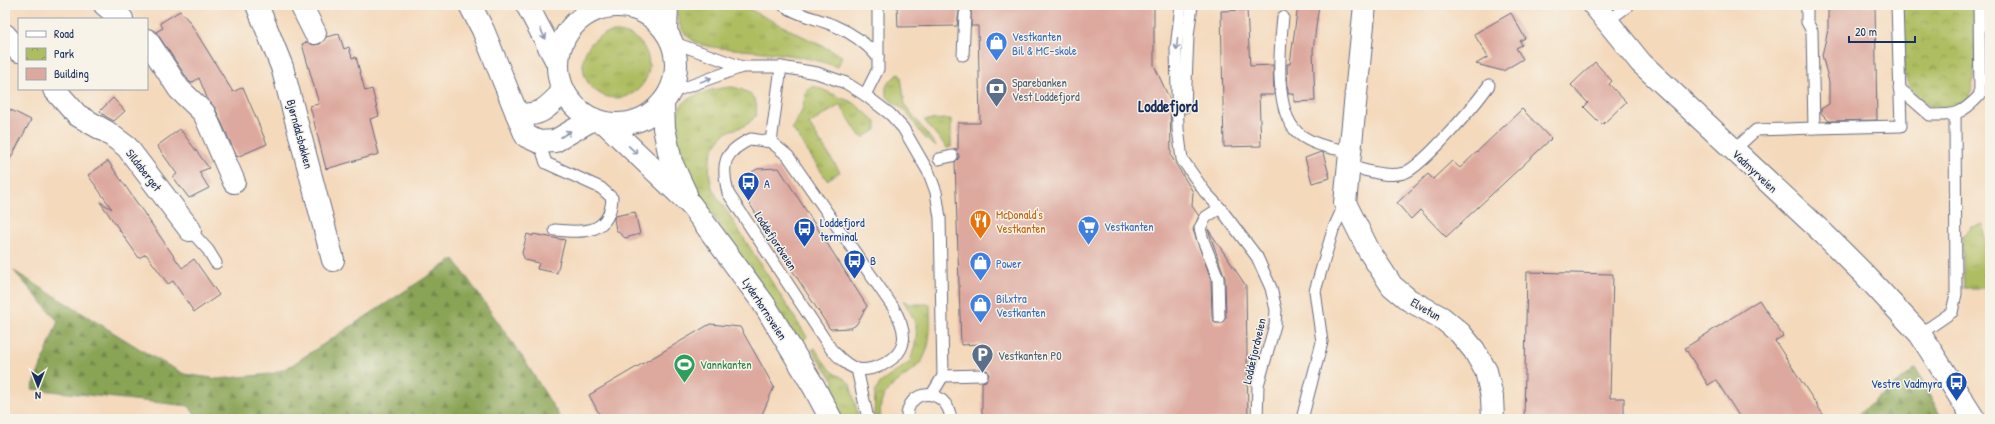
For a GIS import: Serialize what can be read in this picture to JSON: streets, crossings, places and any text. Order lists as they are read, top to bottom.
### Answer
{
  "streets": {
    "main road": [
      "Bjørndalsbakken",
      "Sildaberget",
      "Vadmyrveien",
      "Lyderhornsveien",
      "Elvetun"
    ],
    "lane": ["Loddefjordveien"]
  },
  "districts": ["Loddefjord"],
  "places": {
    "shop": ["Vestkanten Bil & MC-skole", "Power", "Bilxtra Vestkanten"],
    "bank": ["Sparebanken Vest Loddefjord"],
    "bus stop": [
      "A",
      "Loddefjord terminal",
      "B",
      "Vestre Vadmyra"
    ],
    "restaurant": ["McDonald's Vestkanten"],
    "supermarket": ["Vestkanten"],
    "parking": ["Vestkanten P0"],
    "sports": ["Vannkanten"]
  },
  "legend": ["Road", "Park", "Building"],
  "scale_bar": "20 m",
  "north": "bottom"
}
